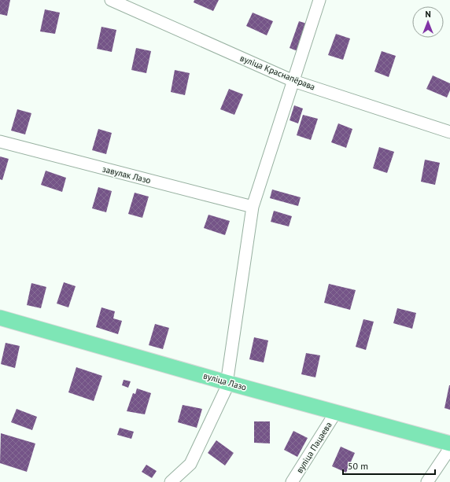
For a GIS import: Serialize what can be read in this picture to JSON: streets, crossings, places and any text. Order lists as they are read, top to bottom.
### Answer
{
  "streets": {
    "main road": ["вуліца Лазо"],
    "street": ["вуліца Краснапёрава", "завулак Лазо", "вуліца Пацаева"]
  },
  "crossings": [
    ["вуліца Лазо", "вуліца Пацаева"]
  ],
  "scale_bar": "50 m",
  "north": "top"
}
